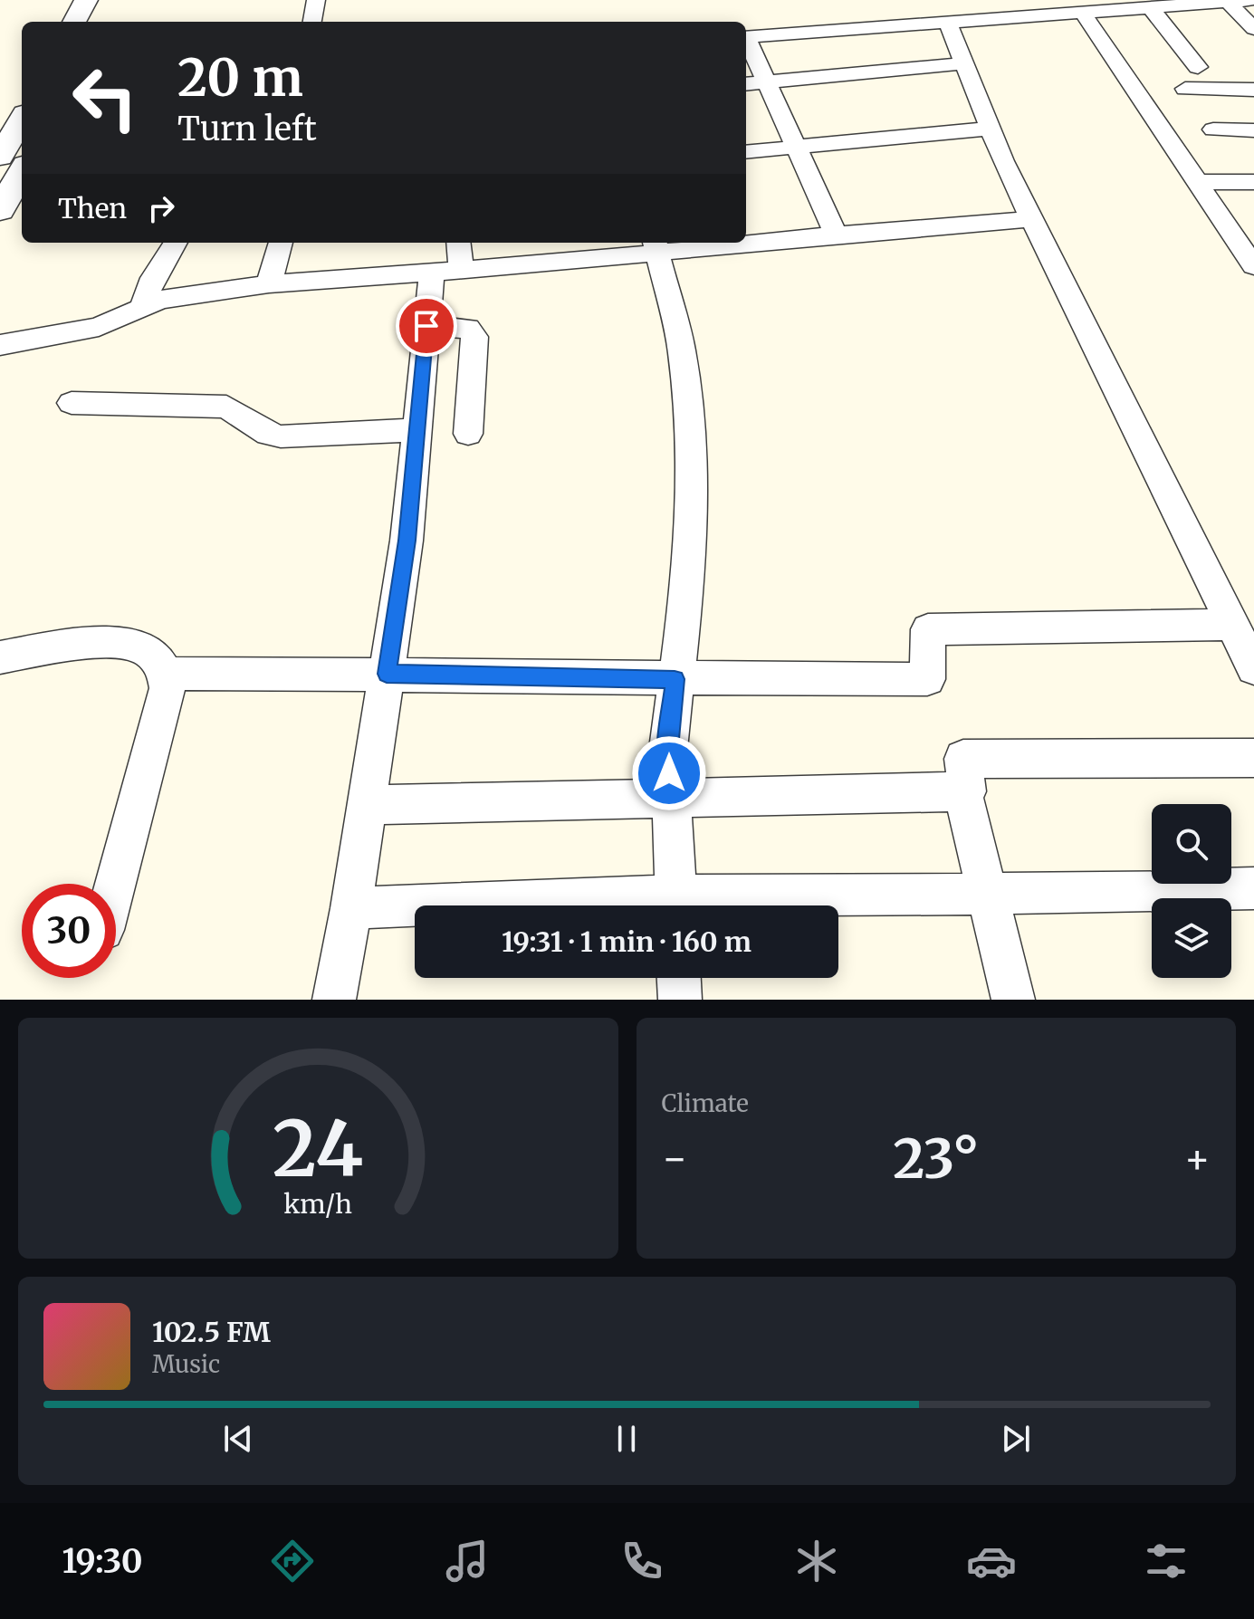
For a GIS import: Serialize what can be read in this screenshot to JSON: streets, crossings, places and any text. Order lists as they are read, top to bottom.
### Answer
{
  "page": {
    "turn": ["20 m", "Turn left"],
    "then": "Then",
    "limit": "30",
    "trip": "19:31 · 1 min · 160 m",
    "tile": "Climate",
    "heat": ["−", "23°", "+"],
    "song": ["102.5 FM", "Music"],
    "tabs": "19:30",
    "gauge": ["24", "km/h"]
  }
}
